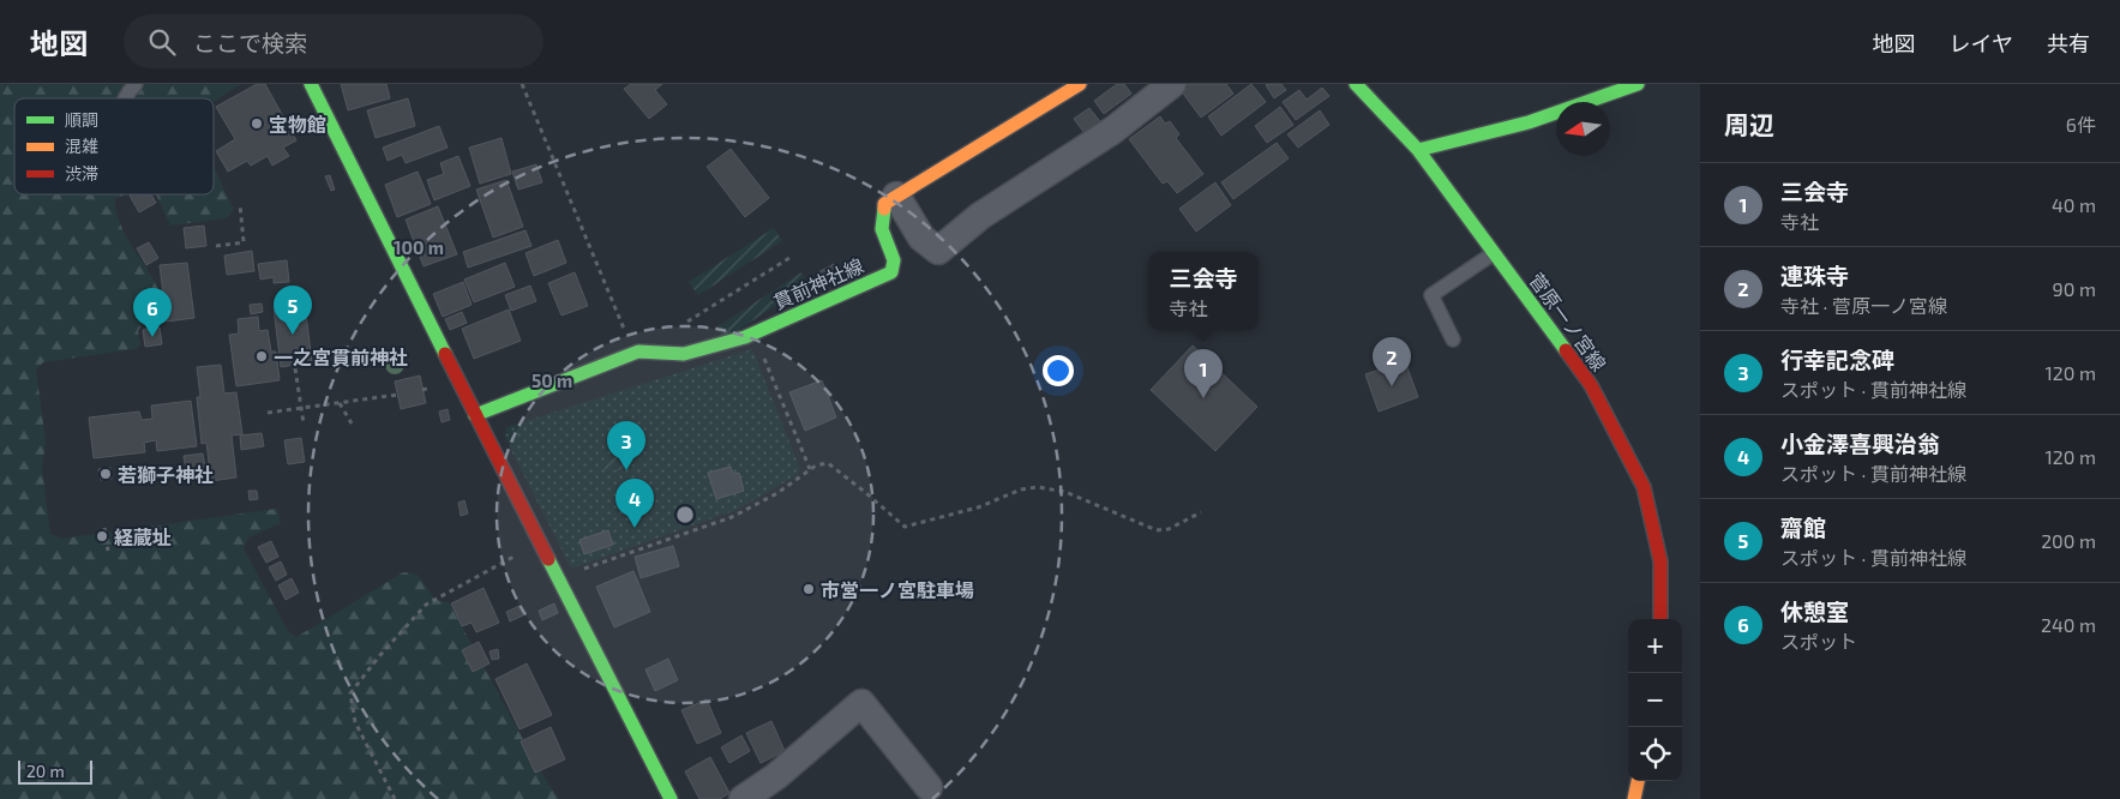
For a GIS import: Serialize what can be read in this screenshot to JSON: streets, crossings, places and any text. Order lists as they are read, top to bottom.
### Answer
{
  "streets": {
    "main road": ["貫前神社線", "菅原一ノ宮線"]
  },
  "places": [
    "宝物館",
    "一之宮貫前神社",
    "若獅子神社",
    "経蔵址",
    "市営一ノ宮駐車場"
  ],
  "legend": ["順調", "混雑", "渋滞"],
  "scale_bar": "20 m",
  "north": "left",
  "page": {
    "header": "地図",
    "search": "ここで検索",
    "nav": ["地図", "レイヤ", "共有"],
    "heading": ["周辺", "6件"],
    "list": [
      {
        "mark": "1",
        "name": "三会寺",
        "note": "寺社",
        "value": "40 m"
      },
      {
        "mark": "2",
        "name": "連珠寺",
        "note": "寺社 · 菅原一ノ宮線",
        "value": "90 m"
      },
      {
        "mark": "3",
        "name": "行幸記念碑",
        "note": "スポット · 貫前神社線",
        "value": "120 m"
      },
      {
        "mark": "4",
        "name": "小金澤喜興治翁",
        "note": "スポット · 貫前神社線",
        "value": "120 m"
      },
      {
        "mark": "5",
        "name": "齋館",
        "note": "スポット · 貫前神社線",
        "value": "200 m"
      },
      {
        "mark": "6",
        "name": "休憩室",
        "note": "スポット",
        "value": "240 m"
      }
    ],
    "popup": ["三会寺", "寺社"],
    "pins": [
      "5",
      "6",
      "2",
      "1",
      "3",
      "4"
    ],
    "map_buttons": ["+", "−"],
    "scale": "20 m"
  },
  "rings": ["100 m", "50 m"]
}
